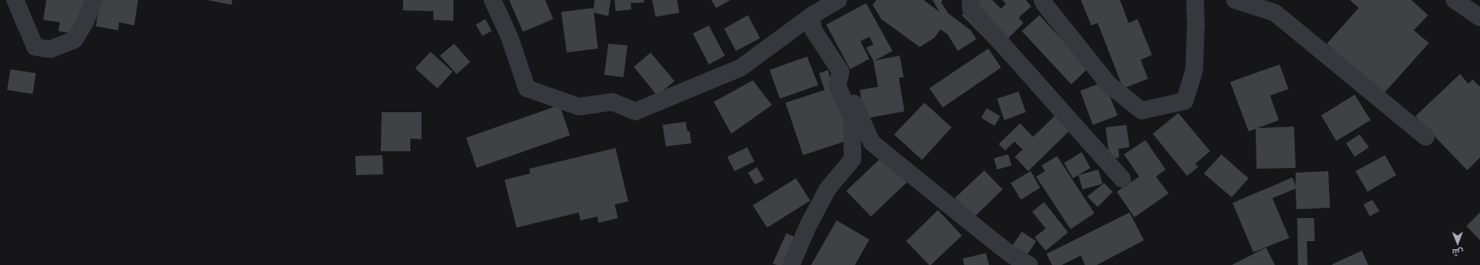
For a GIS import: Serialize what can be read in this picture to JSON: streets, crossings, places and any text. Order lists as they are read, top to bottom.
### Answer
{
  "north": "bottom"
}
